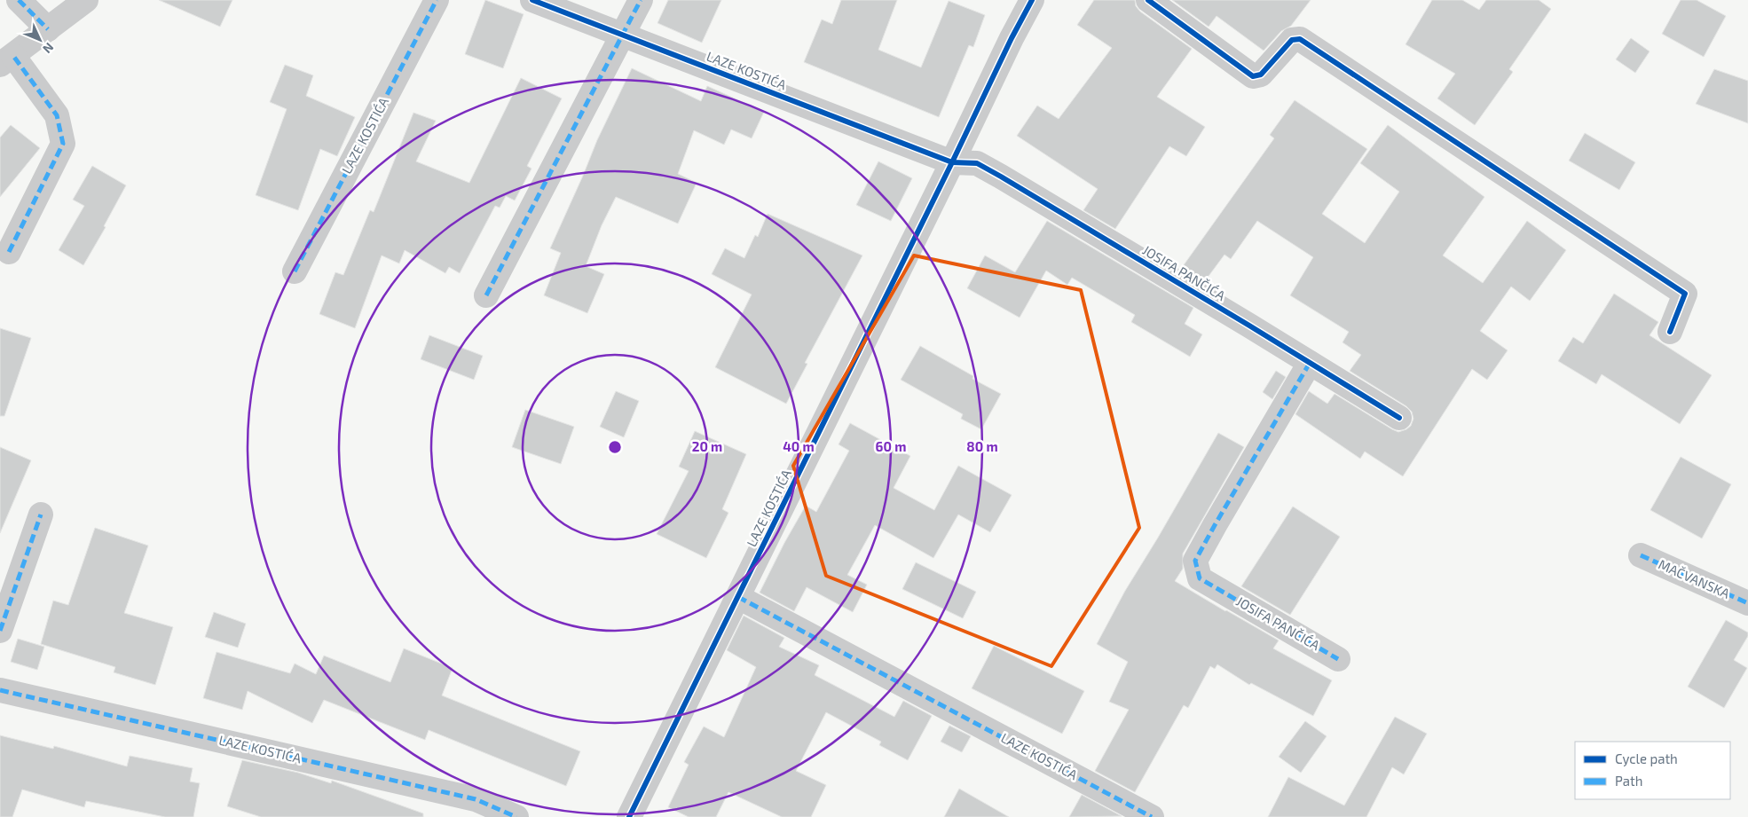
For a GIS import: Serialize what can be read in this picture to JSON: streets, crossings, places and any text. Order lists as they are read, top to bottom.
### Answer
{
  "streets": {
    "street": ["LAZE KOSTIĆA", "JOSIFA PANČIĆA", "MAČVANSKA"]
  },
  "crossings": [
    ["LAZE KOSTIĆA", "JOSIFA PANČIĆA"]
  ],
  "legend": ["Cycle path", "Path"],
  "north": "bottom right",
  "rings": [
    "20 m",
    "40 m",
    "60 m",
    "80 m"
  ]
}
